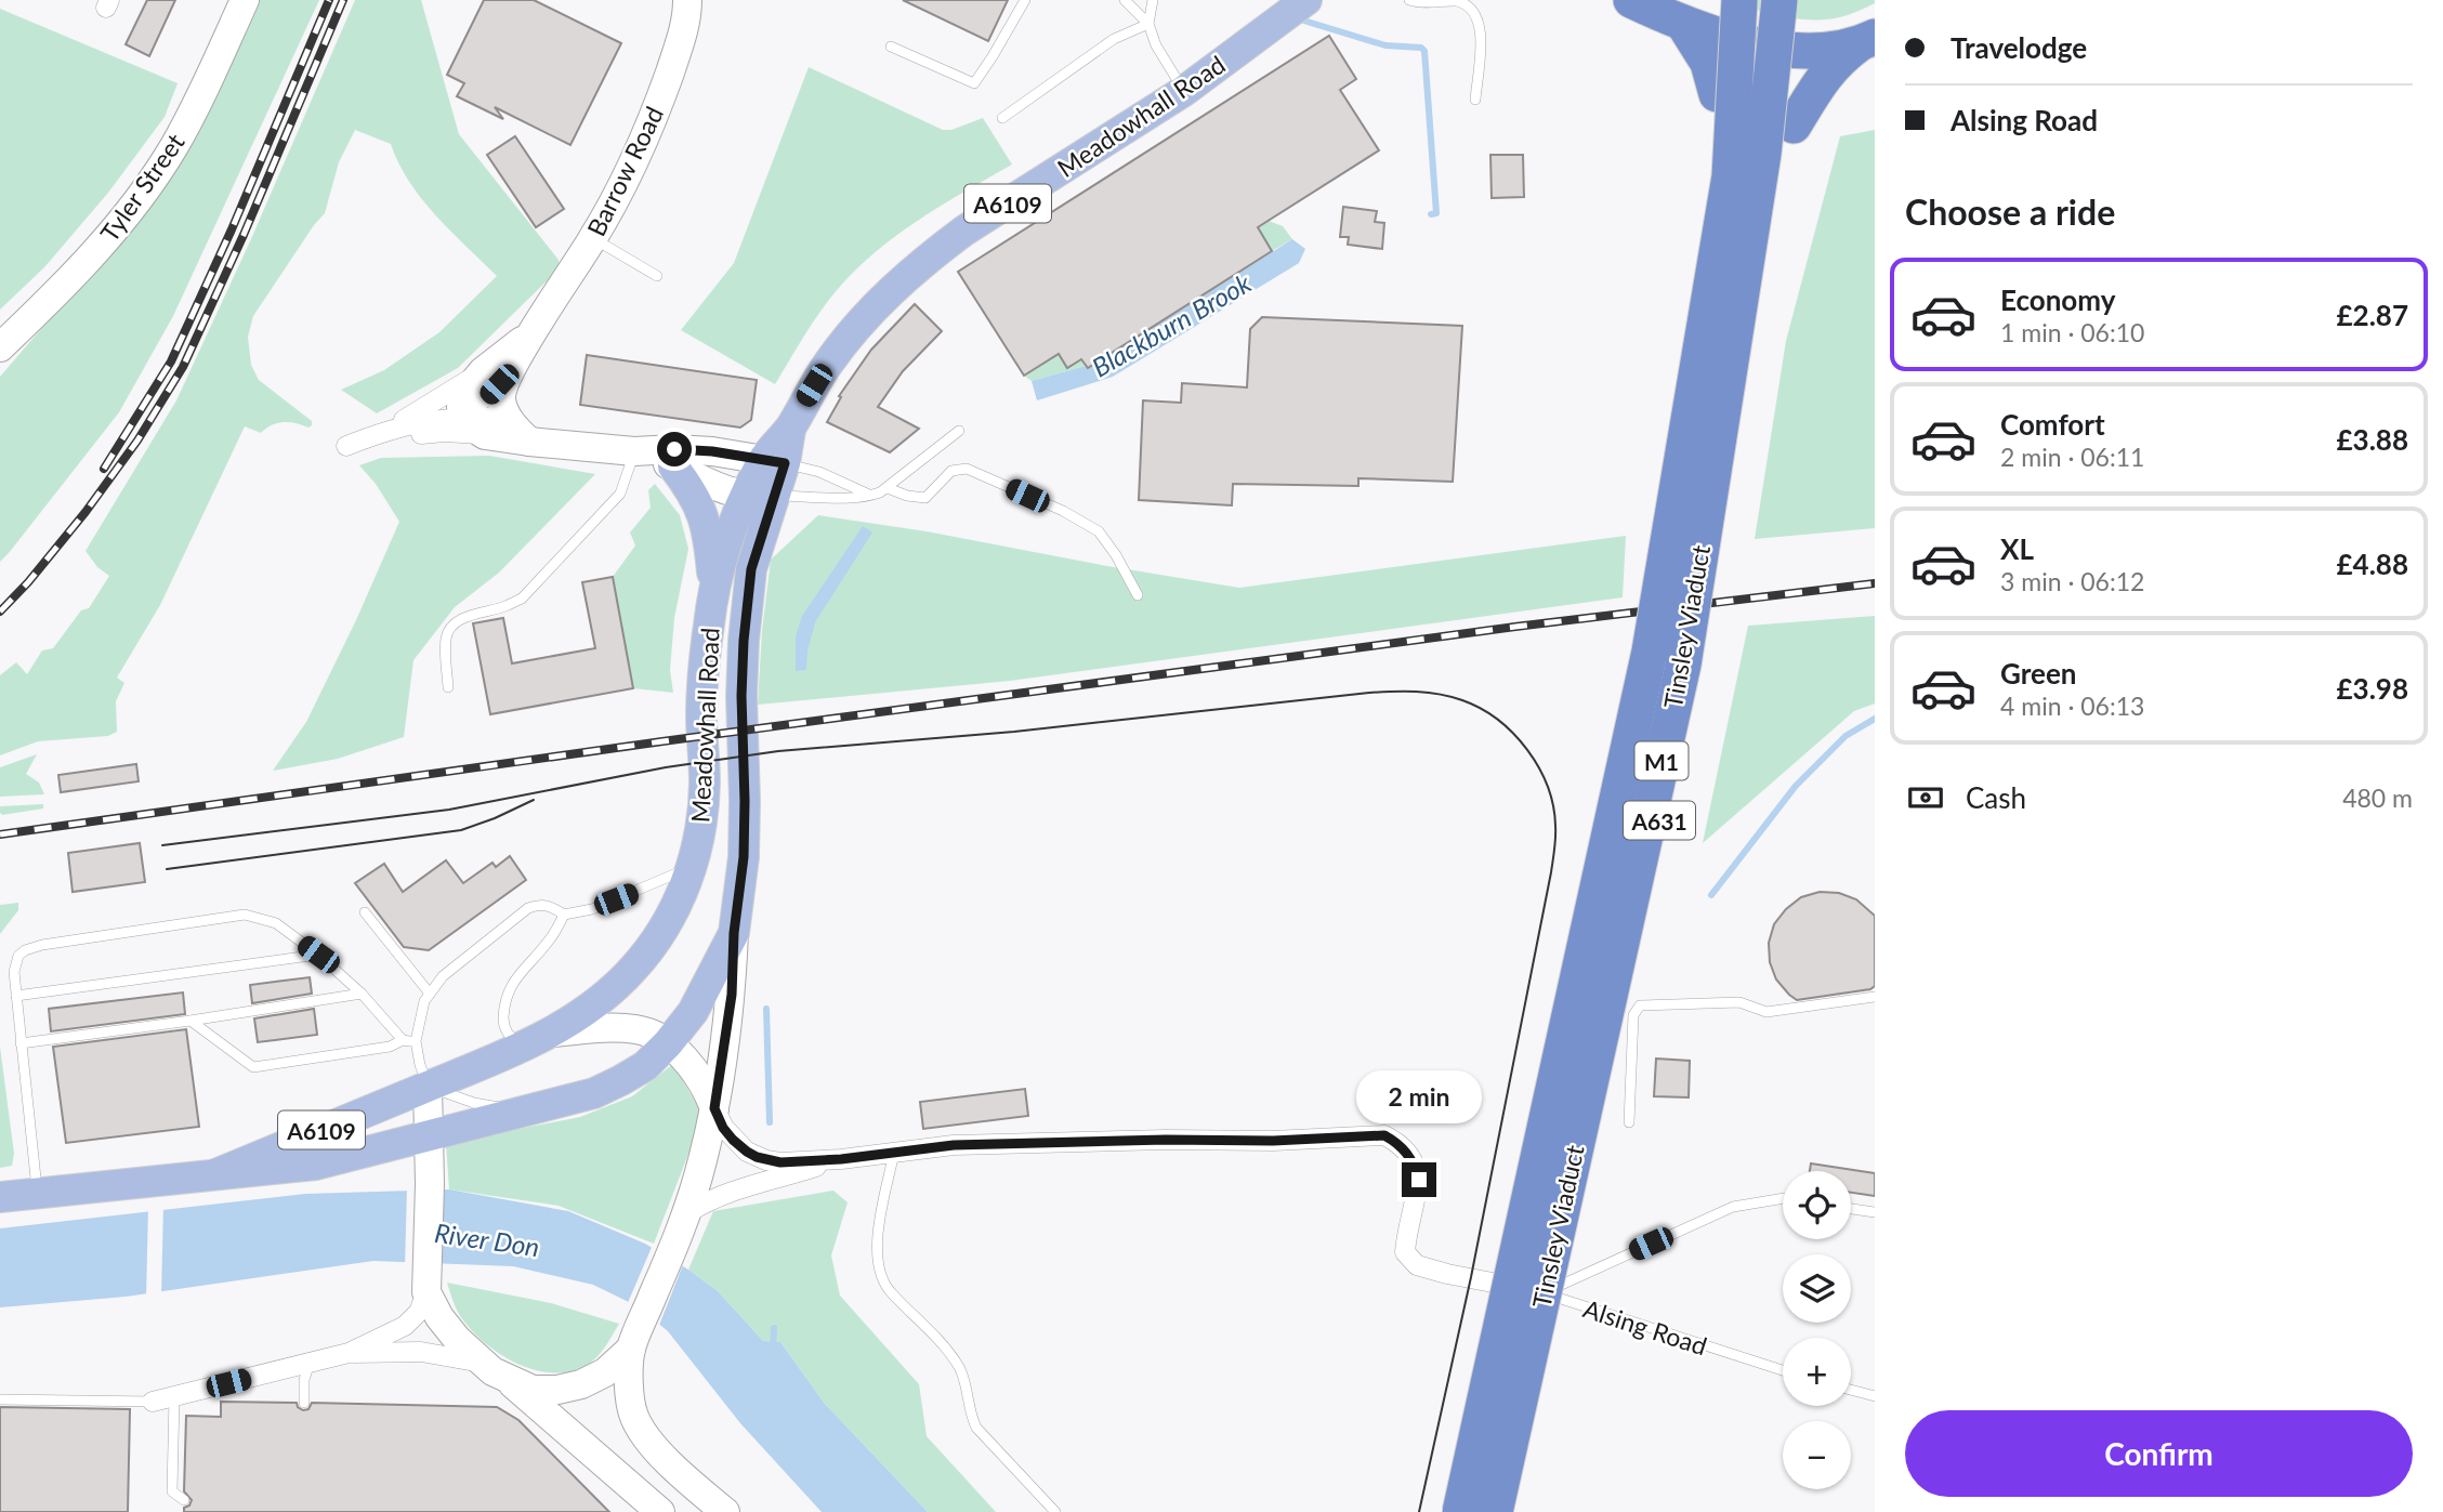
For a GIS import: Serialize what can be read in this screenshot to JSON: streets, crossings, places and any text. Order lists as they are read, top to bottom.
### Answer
{
  "streets": {
    "highway": ["Tinsley Viaduct", "M1", "A631"],
    "main road": ["Meadowhall Road", "A6109"],
    "street": ["Barrow Road", "Tyler Street", "Alsing Road"]
  },
  "crossings": [
    ["Meadowhall Road", "Alsing Road"]
  ],
  "water": ["Blackburn Brook", "River Don"],
  "page": {
    "banner": ["Travelodge", "Alsing Road"],
    "heading": "Choose a ride",
    "list": [
      {
        "name": "Economy",
        "note": "1 min · 06:10",
        "value": "£2.87"
      },
      {
        "name": "Comfort",
        "note": "2 min · 06:11",
        "value": "£3.88"
      },
      {
        "name": "XL",
        "note": "3 min · 06:12",
        "value": "£4.88"
      },
      {
        "name": "Green",
        "note": "4 min · 06:13",
        "value": "£3.98"
      }
    ],
    "pay": ["Cash", "480 m"],
    "bubble": "2 min",
    "map_buttons": ["+", "−"],
    "buttons": "Confirm"
  }
}
